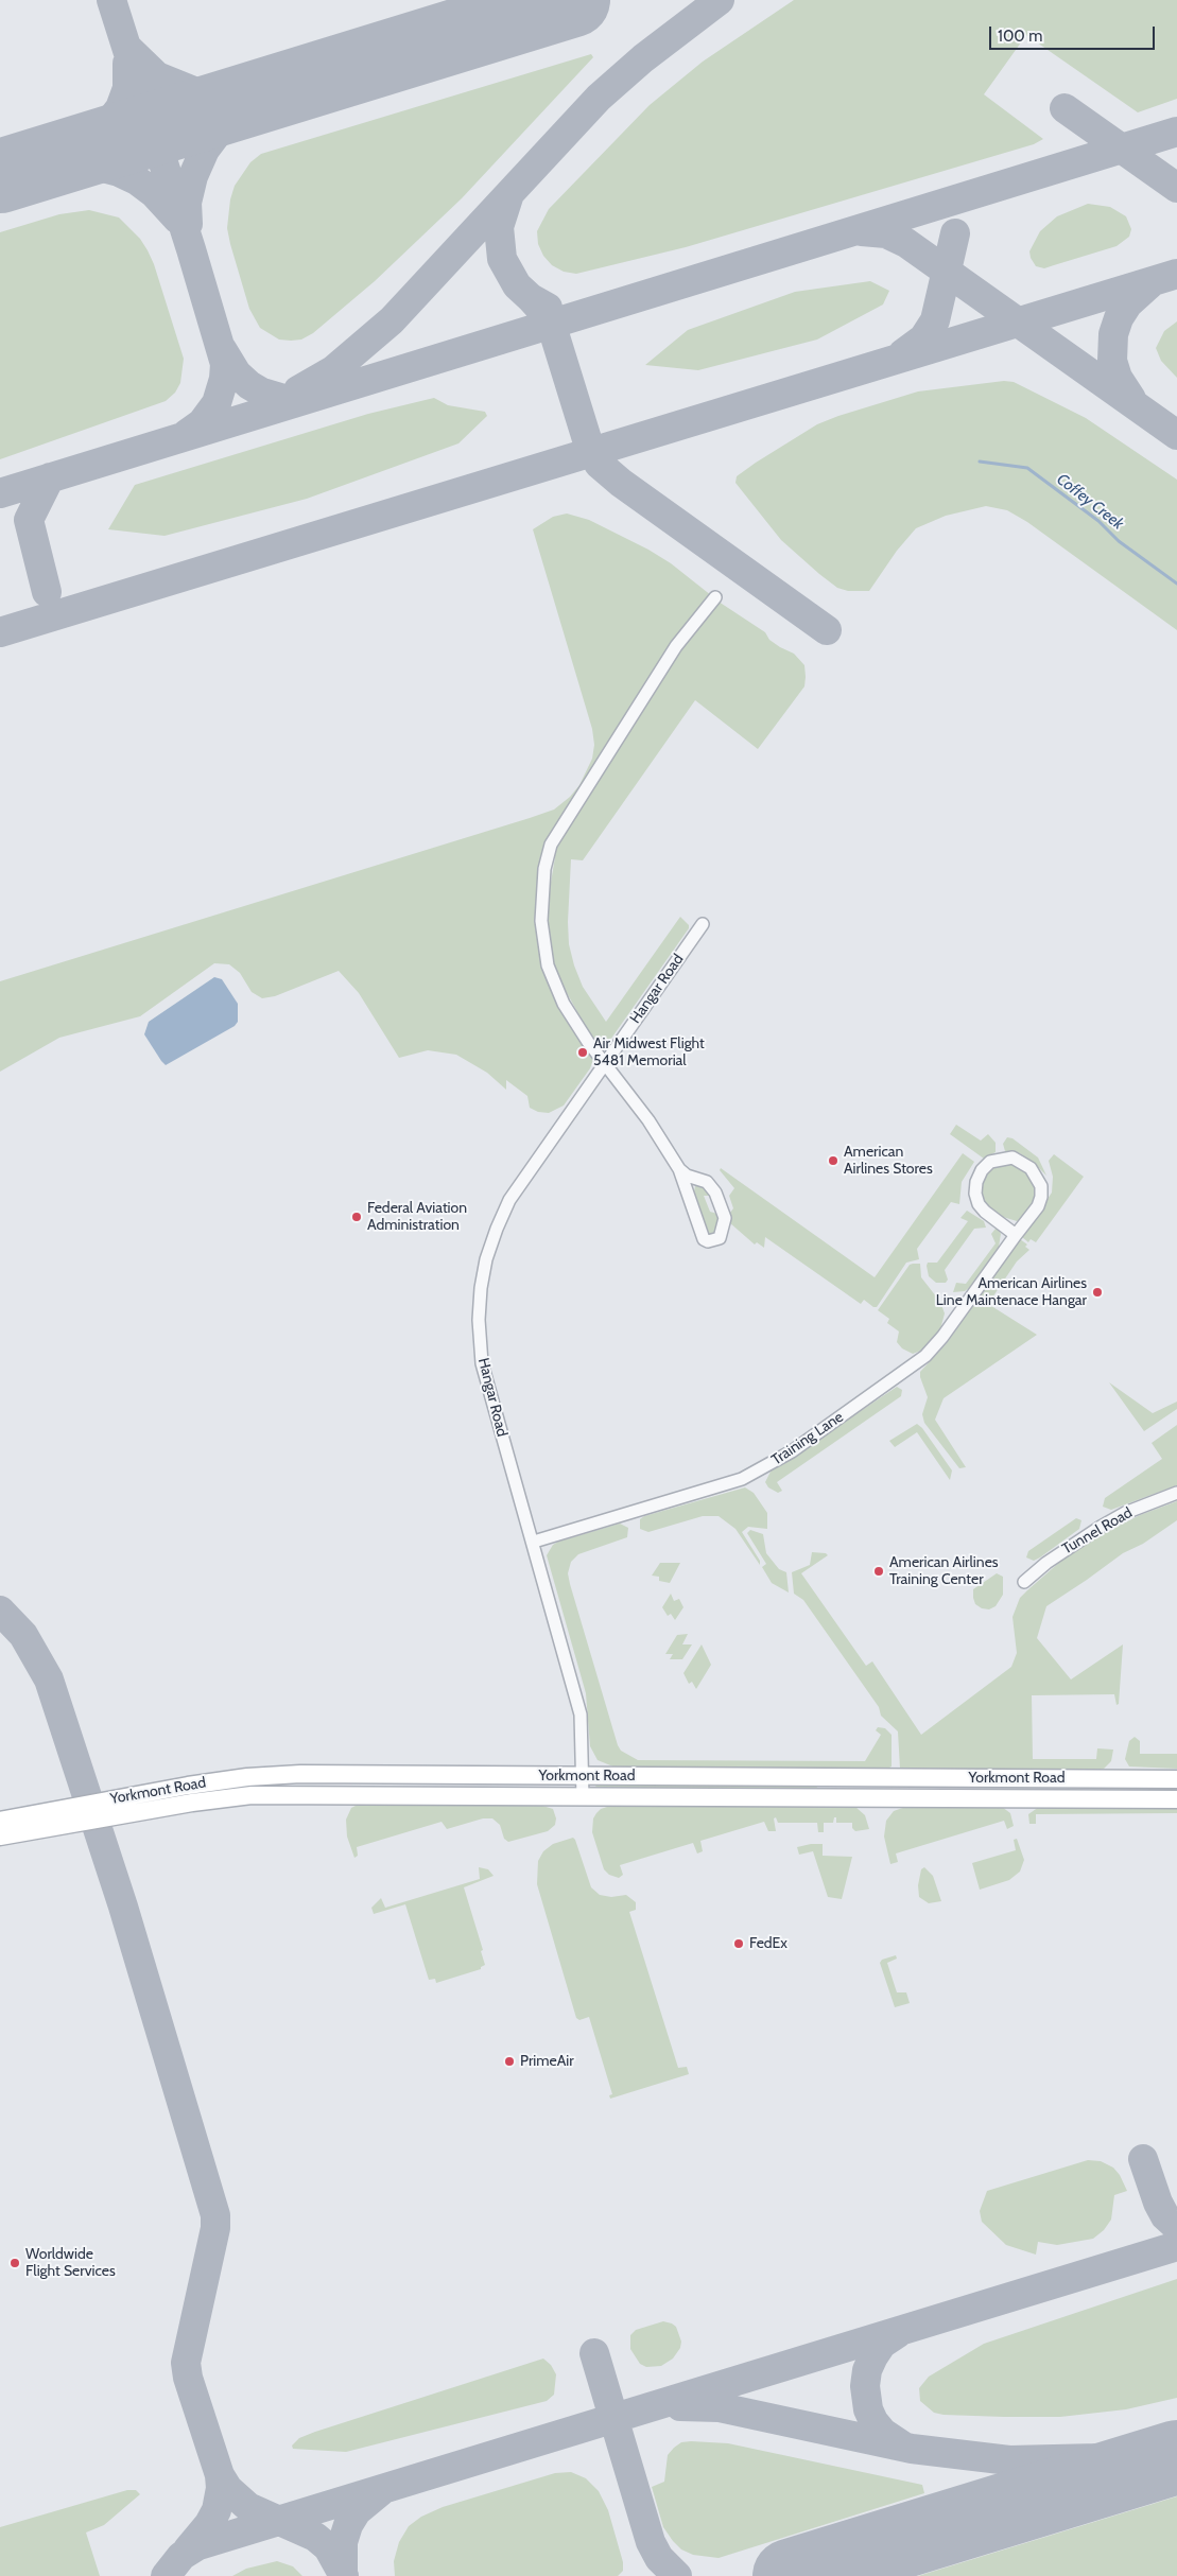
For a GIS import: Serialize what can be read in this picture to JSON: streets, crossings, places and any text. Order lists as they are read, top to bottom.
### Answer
{
  "streets": {
    "street": [
      "Hangar Road",
      "Training Lane",
      "Tunnel Road",
      "Yorkmont Road"
    ]
  },
  "crossings": [
    ["Hangar Road", "Training Lane"],
    ["Hangar Road", "Yorkmont Road"]
  ],
  "water": ["Coffey Creek"],
  "places": [
    "Air Midwest Flight 5481 Memorial",
    "American Airlines Stores",
    "Federal Aviation Administration",
    "American Airlines Line Maintenace Hangar",
    "American Airlines Training Center",
    "FedEx",
    "PrimeAir",
    "Worldwide Flight Services"
  ],
  "scale_bar": "100 m"
}
